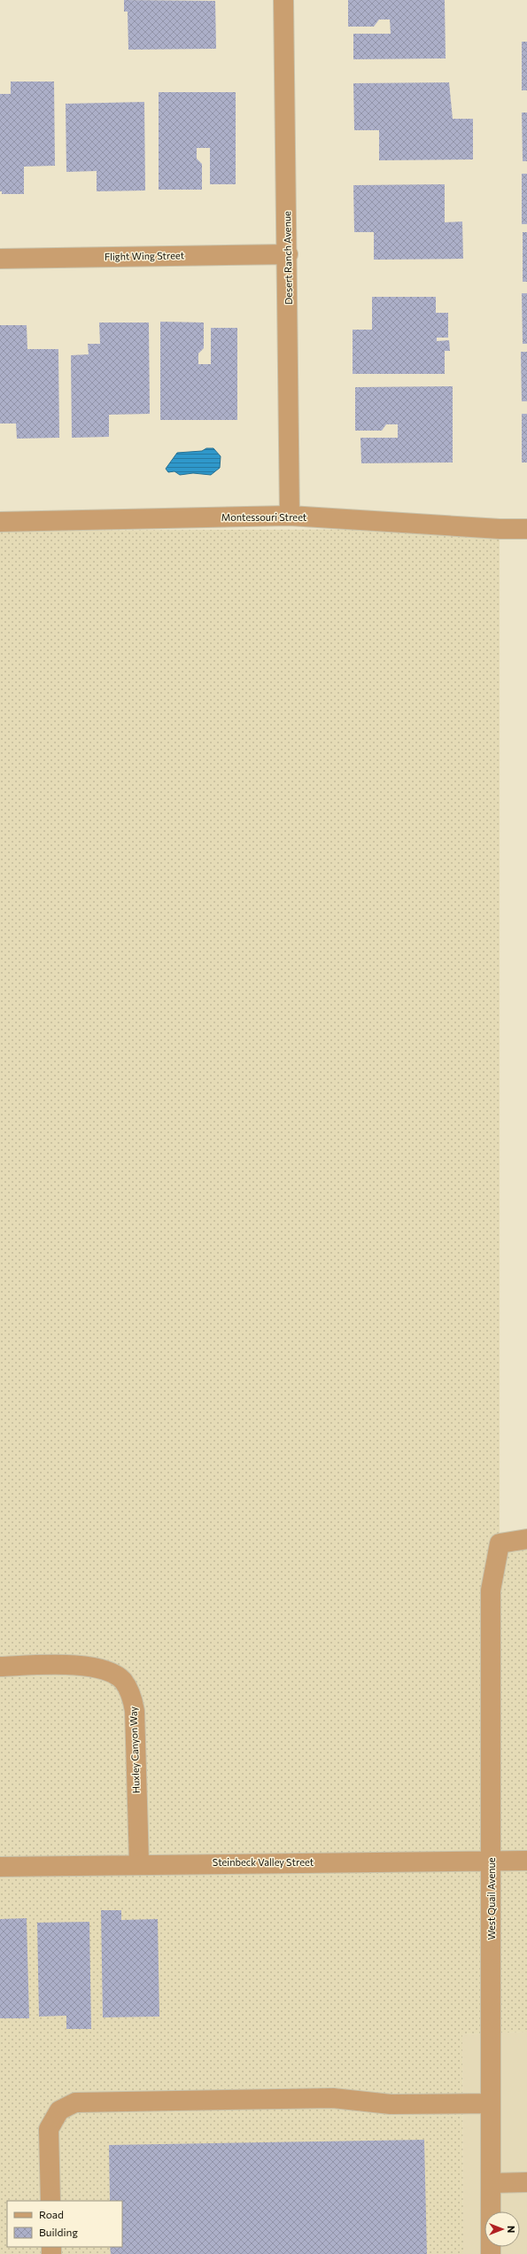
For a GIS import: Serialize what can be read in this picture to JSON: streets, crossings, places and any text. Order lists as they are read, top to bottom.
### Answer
{
  "streets": {
    "street": [
      "Flight Wing Street",
      "Desert Ranch Avenue",
      "Montessouri Street",
      "Huxley Canyon Way",
      "Steinbeck Valley Street",
      "West Quail Avenue"
    ]
  },
  "crossings": [
    ["Flight Wing Street", "Desert Ranch Avenue"],
    ["Desert Ranch Avenue", "Montessouri Street"],
    ["Huxley Canyon Way", "Steinbeck Valley Street"],
    ["Steinbeck Valley Street", "West Quail Avenue"]
  ],
  "legend": ["Road", "Building"],
  "north": "right"
}
